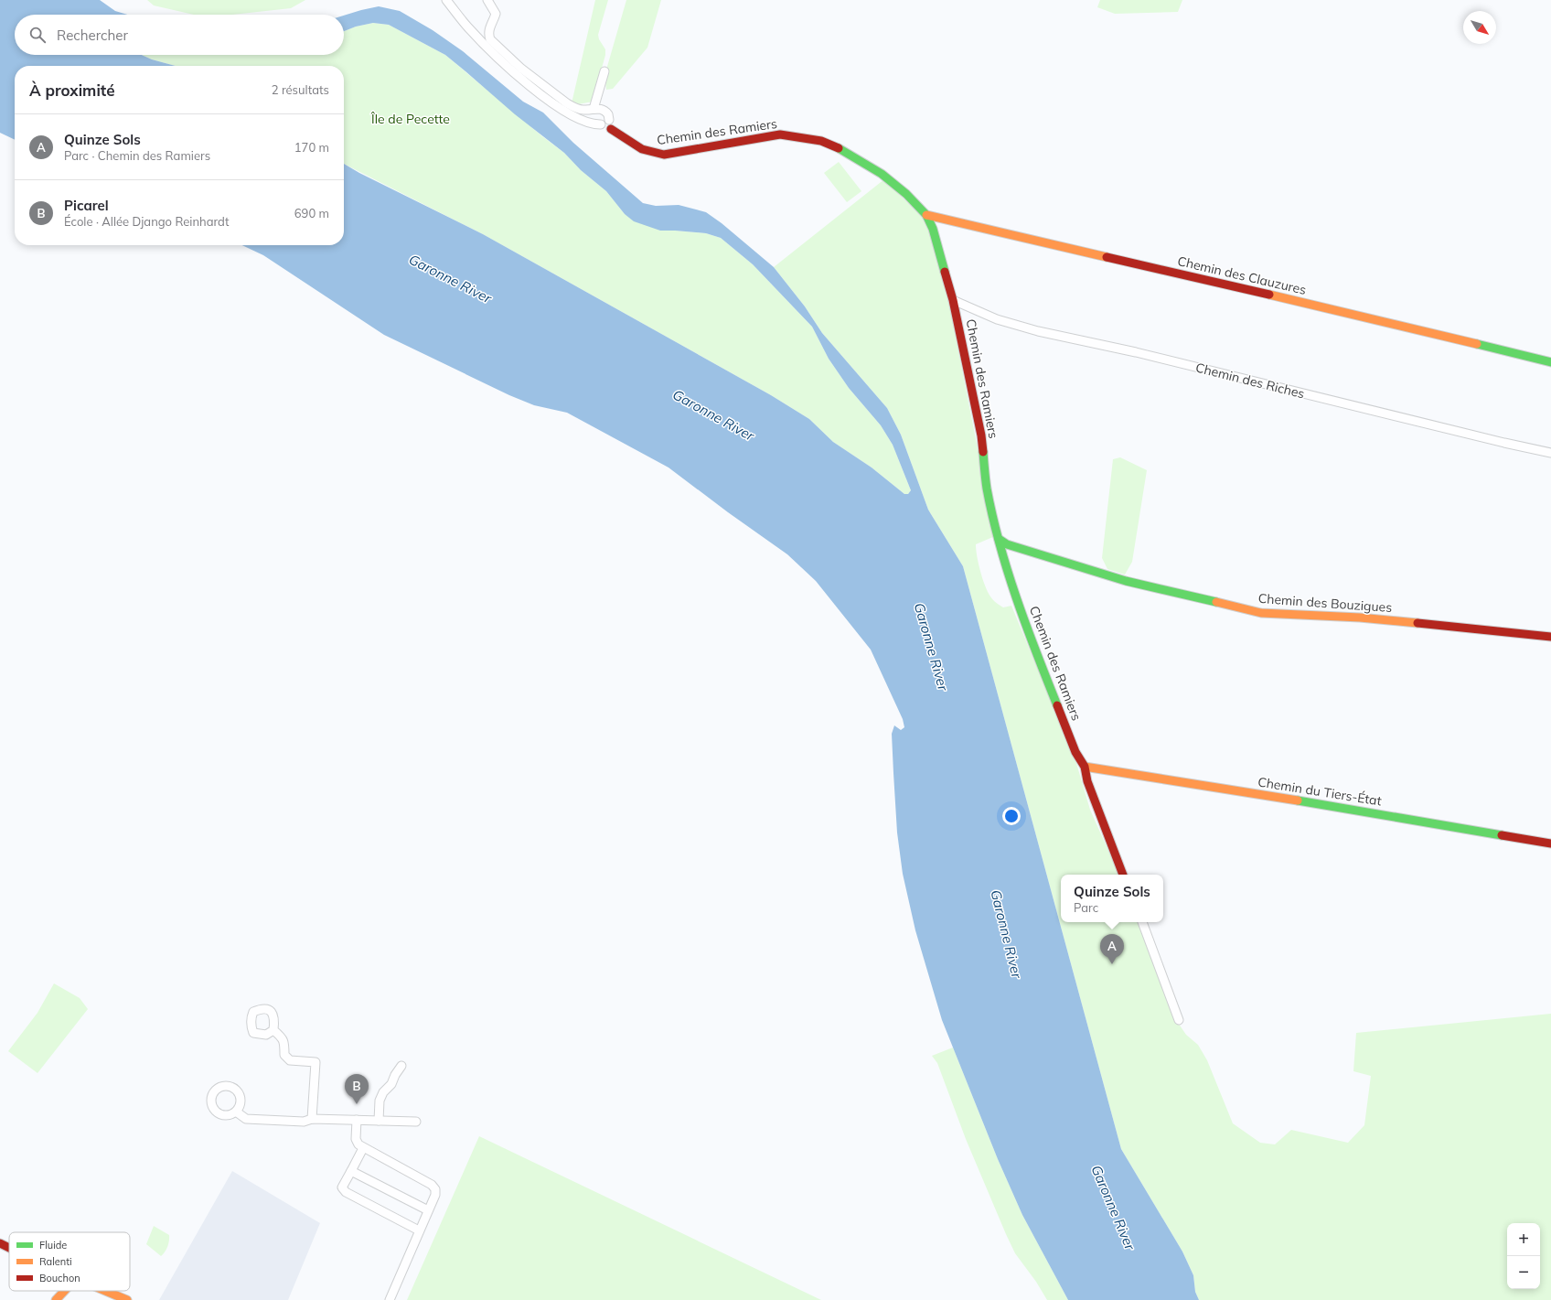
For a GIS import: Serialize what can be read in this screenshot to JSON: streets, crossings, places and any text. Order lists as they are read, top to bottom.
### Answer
{
  "streets": {
    "street": [
      "Chemin des Ramiers",
      "Chemin des Clauzures",
      "Chemin des Riches",
      "Chemin des Bouzigues",
      "Chemin du Tiers-État"
    ]
  },
  "crossings": [
    ["Chemin des Ramiers", "Chemin des Clauzures"],
    ["Chemin des Ramiers", "Chemin des Riches"],
    ["Chemin des Ramiers", "Chemin des Bouzigues"],
    ["Chemin des Ramiers", "Chemin du Tiers-État"]
  ],
  "water": ["Garonne River"],
  "parks": ["Île de Pecette"],
  "legend": ["Fluide", "Ralenti", "Bouchon"],
  "north": "bottom right",
  "page": {
    "search": "Rechercher",
    "heading": ["À proximité", "2 résultats"],
    "list": [
      {
        "mark": "A",
        "name": "Quinze Sols",
        "note": "Parc · Chemin des Ramiers",
        "value": "170 m"
      },
      {
        "mark": "B",
        "name": "Picarel",
        "note": "École · Allée Django Reinhardt",
        "value": "690 m"
      }
    ],
    "popup": ["Quinze Sols", "Parc"],
    "pins": ["A", "B"],
    "map_buttons": ["+", "−"]
  }
}
